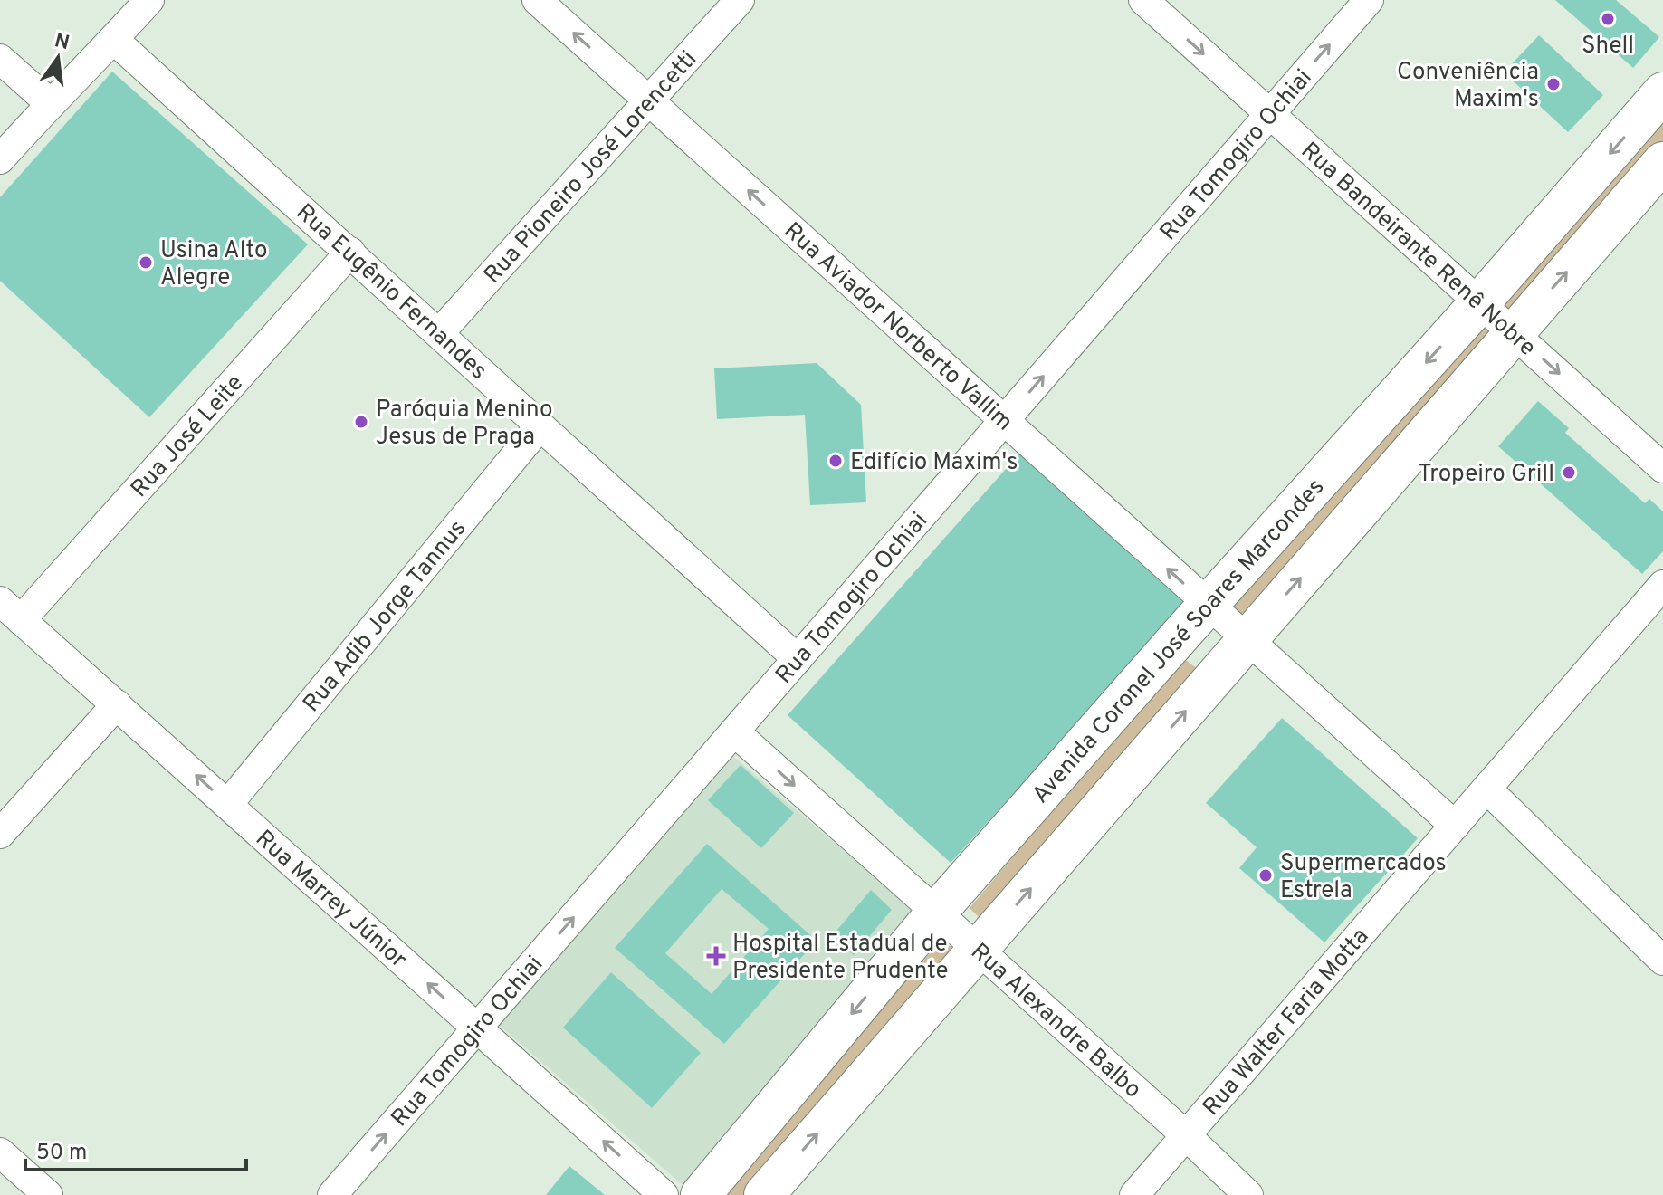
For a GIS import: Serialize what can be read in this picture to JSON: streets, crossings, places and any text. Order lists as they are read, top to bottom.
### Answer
{
  "streets": {
    "main road": ["Avenida Coronel José Soares Marcondes"],
    "street": [
      "Rua Tomogiro Ochiai",
      "Rua Pioneiro José Lorencetti",
      "Rua Bandeirante Renê Nobre",
      "Rua Eugênio Fernandes",
      "Rua Aviador Norberto Vallim",
      "Rua José Leite",
      "Rua Adib Jorge Tannus",
      "Rua Marrey Júnior",
      "Rua Alexandre Balbo",
      "Rua Walter Faria Motta"
    ]
  },
  "crossings": [
    ["Rua Tomogiro Ochiai", "Rua Bandeirante Renê Nobre"],
    ["Rua Tomogiro Ochiai", "Rua Eugênio Fernandes"],
    ["Rua Tomogiro Ochiai", "Rua Aviador Norberto Vallim"],
    ["Rua Tomogiro Ochiai", "Rua Marrey Júnior"],
    ["Rua Tomogiro Ochiai", "Rua Alexandre Balbo"],
    ["Rua Pioneiro José Lorencetti", "Rua Eugênio Fernandes"],
    ["Rua Pioneiro José Lorencetti", "Rua Aviador Norberto Vallim"],
    ["Rua Bandeirante Renê Nobre", "Avenida Coronel José Soares Marcondes"],
    ["Rua Eugênio Fernandes", "Rua José Leite"],
    ["Rua Eugênio Fernandes", "Rua Adib Jorge Tannus"],
    ["Rua Aviador Norberto Vallim", "Avenida Coronel José Soares Marcondes"],
    ["Rua Aviador Norberto Vallim", "Rua Walter Faria Motta"],
    ["Rua José Leite", "Rua Marrey Júnior"],
    ["Rua Adib Jorge Tannus", "Rua Marrey Júnior"],
    ["Avenida Coronel José Soares Marcondes", "Rua Alexandre Balbo"],
    ["Rua Alexandre Balbo", "Rua Walter Faria Motta"]
  ],
  "one_way": [
    "Rua Tomogiro Ochiai",
    "Rua Bandeirante Renê Nobre",
    "Rua Aviador Norberto Vallim",
    "Rua Marrey Júnior",
    "Rua Alexandre Balbo"
  ],
  "places": {
    "other": [
      "Shell",
      "Conveniência Maxim's",
      "Usina Alto Alegre",
      "Paróquia Menino Jesus de Praga",
      "Edifício Maxim's",
      "Tropeiro Grill",
      "Supermercados Estrela"
    ],
    "health": ["Hospital Estadual de Presidente Prudente"]
  },
  "scale_bar": "50 m",
  "north": "top"
}
